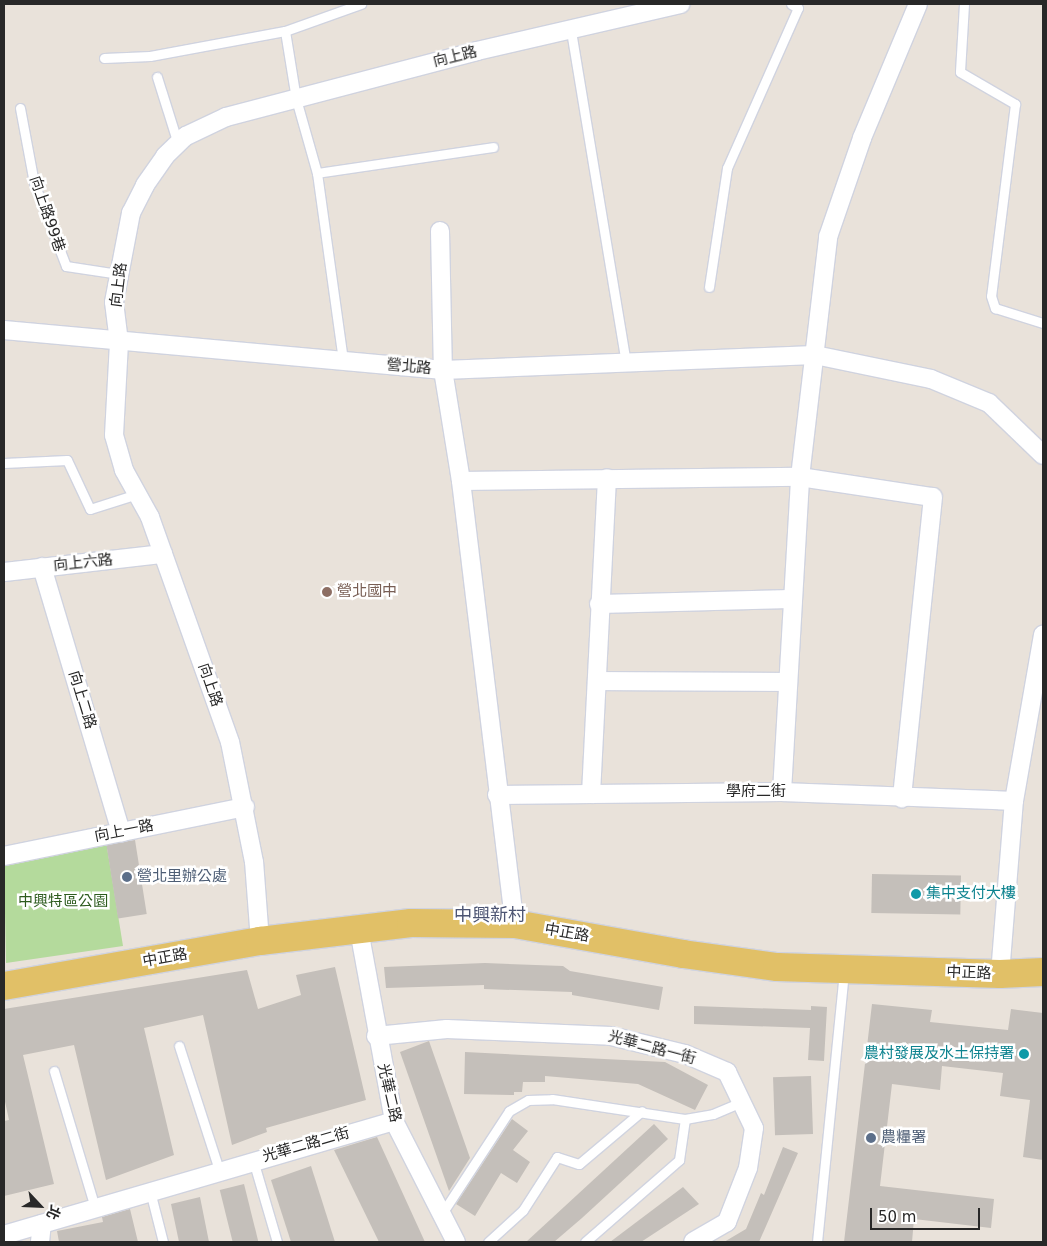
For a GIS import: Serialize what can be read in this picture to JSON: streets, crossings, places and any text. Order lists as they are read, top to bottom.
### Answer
{
  "streets": {
    "main road": ["中正路"],
    "street": [
      "向上路",
      "營北路",
      "向上六路",
      "向上二路",
      "學府二街",
      "向上一路",
      "光華二路一街",
      "光華二路",
      "光華二路二街"
    ],
    "lane": ["向上路99巷"]
  },
  "crossings": [
    ["向上路", "向上路99巷"],
    ["向上路", "營北路"],
    ["向上路", "向上六路"],
    ["向上路", "向上一路"],
    ["向上路", "中正路"],
    ["向上六路", "向上二路"],
    ["向上二路", "向上一路"],
    ["中正路", "光華二路"],
    ["光華二路一街", "光華二路"],
    ["光華二路", "光華二路二街"]
  ],
  "districts": ["中興新村"],
  "parks": ["中興特區公園"],
  "places": [
    "營北國中",
    "營北里辦公處",
    "集中支付大樓",
    "農村發展及水土保持署",
    "農糧署"
  ],
  "scale_bar": "50 m",
  "north": "bottom right"
}
